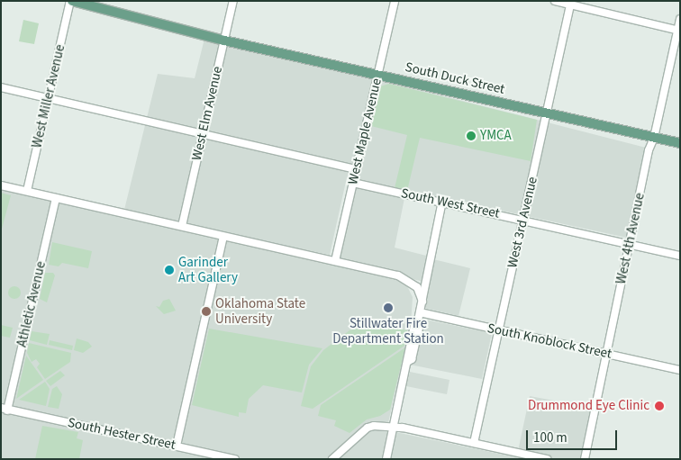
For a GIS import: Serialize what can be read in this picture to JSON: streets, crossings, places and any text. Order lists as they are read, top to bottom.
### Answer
{
  "streets": {
    "main road": ["South Duck Street"],
    "street": [
      "West Miller Avenue",
      "West Elm Avenue",
      "West Maple Avenue",
      "South West Street",
      "West 3rd Avenue",
      "West 4th Avenue",
      "Athletic Avenue",
      "South Knoblock Street",
      "South Hester Street"
    ]
  },
  "crossings": [
    ["South Duck Street", "West Miller Avenue"],
    ["South Duck Street", "West Elm Avenue"],
    ["South Duck Street", "West Maple Avenue"],
    ["South Duck Street", "West 3rd Avenue"],
    ["South Duck Street", "West 4th Avenue"],
    ["West Maple Avenue", "South West Street"],
    ["South West Street", "West 3rd Avenue"],
    ["South West Street", "West 4th Avenue"],
    ["West 3rd Avenue", "South Knoblock Street"],
    ["West 4th Avenue", "South Knoblock Street"],
    ["Athletic Avenue", "South Hester Street"]
  ],
  "places": [
    "YMCA",
    "Garinder Art Gallery",
    "Stillwater Fire Department Station",
    "Oklahoma State University",
    "Drummond Eye Clinic"
  ],
  "scale_bar": "100 m"
}
